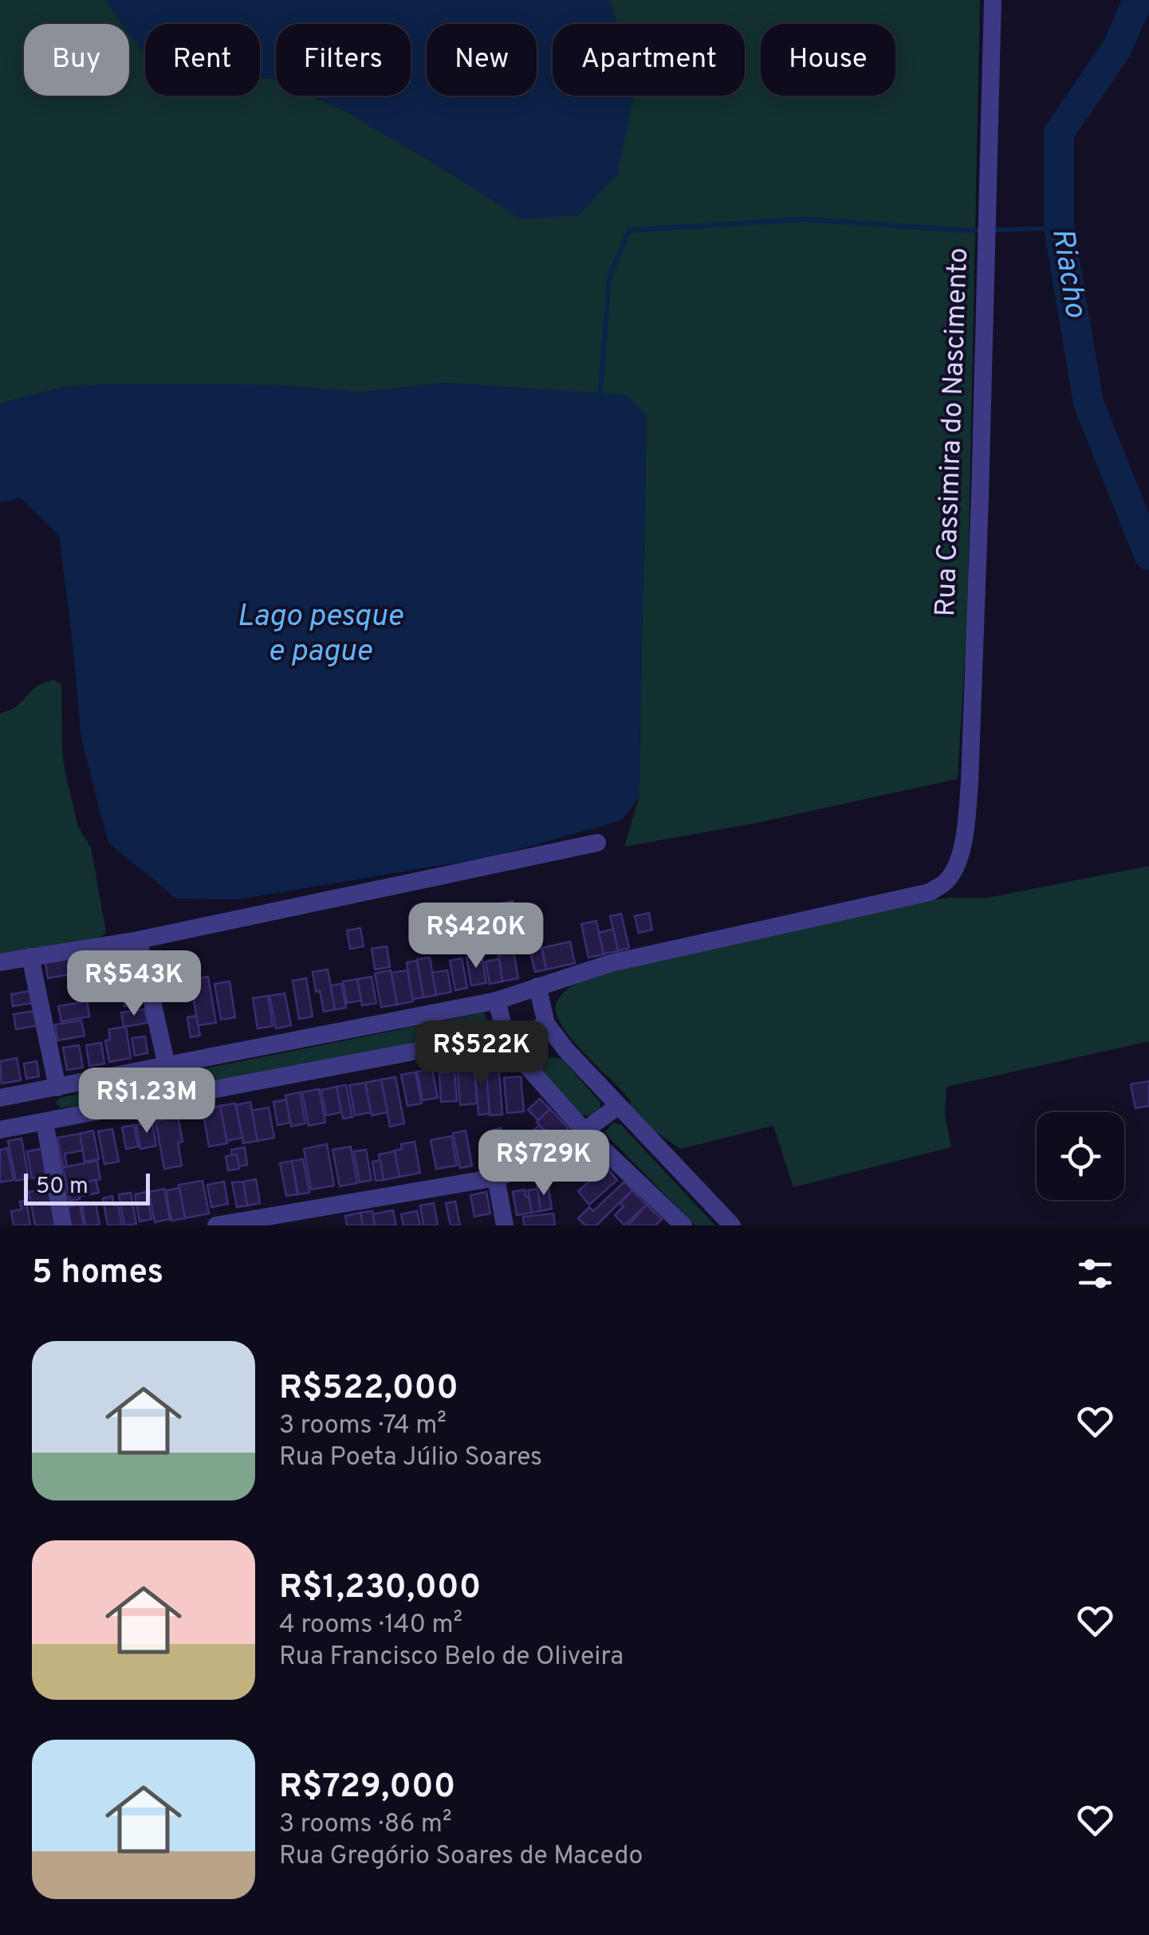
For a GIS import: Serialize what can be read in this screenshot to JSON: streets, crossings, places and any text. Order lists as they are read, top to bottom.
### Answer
{
  "streets": {
    "street": ["Rua Cassimira do Nascimento"]
  },
  "water": ["Riacho", "Lago pesque e pague"],
  "scale_bar": "50 m",
  "page": {
    "chip": [
      "Buy",
      "Rent",
      "Filters",
      "New",
      "Apartment",
      "House"
    ],
    "price": [
      "R$420K",
      "R$543K",
      "R$522K",
      "R$1.23M",
      "R$729K"
    ],
    "scale": "50 m",
    "heading": "5 homes",
    "list": [
      {
        "name": "R$522,000",
        "note": "3 rooms · 74 m² · Rua Poeta Júlio Soares"
      },
      {
        "name": "R$1,230,000",
        "note": "4 rooms · 140 m² · Rua Francisco Belo de Oliveira"
      },
      {
        "name": "R$729,000",
        "note": "3 rooms · 86 m² · Rua Gregório Soares de Macedo"
      }
    ]
  }
}
